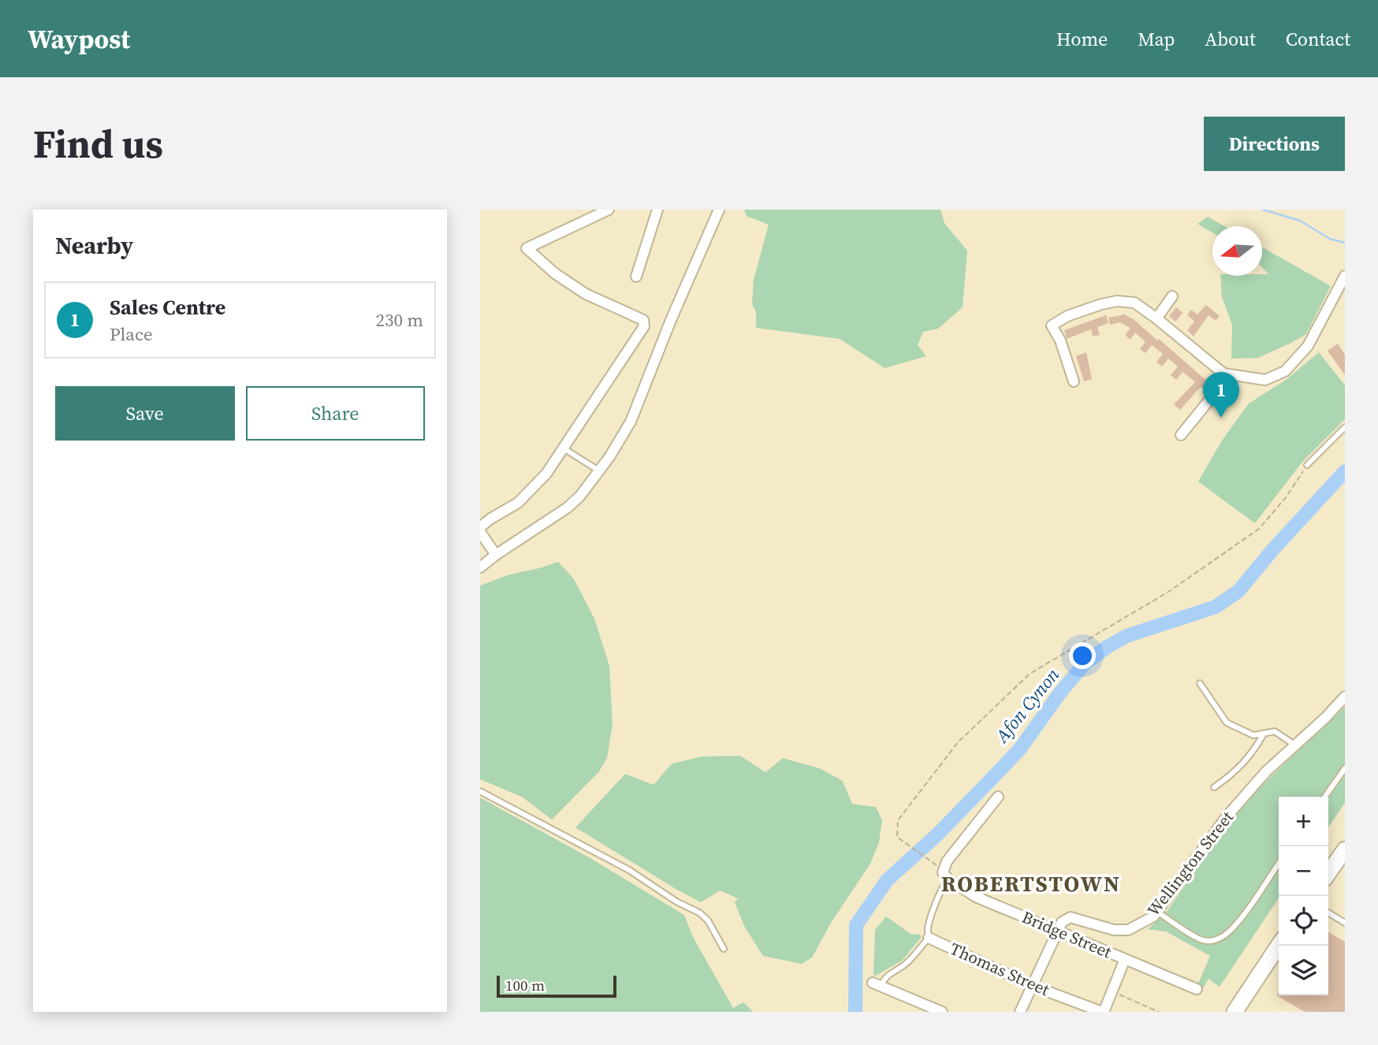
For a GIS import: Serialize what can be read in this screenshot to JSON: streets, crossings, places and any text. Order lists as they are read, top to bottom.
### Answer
{
  "streets": {
    "street": ["Wellington Street", "Bridge Street", "Thomas Street"]
  },
  "crossings": [
    ["Wellington Street", "Bridge Street"]
  ],
  "districts": ["ROBERTSTOWN"],
  "water": ["Afon Cynon"],
  "scale_bar": "100 m",
  "north": "left",
  "page": {
    "header": "Waypost",
    "nav": [
      "Home",
      "Map",
      "About",
      "Contact"
    ],
    "buttons": [
      "Directions",
      ["Save", "Share"]
    ],
    "title": "Find us",
    "heading": "Nearby",
    "list": [
      {
        "mark": "1",
        "name": "Sales Centre",
        "note": "Place",
        "value": "230 m"
      }
    ],
    "pins": "1",
    "map_buttons": ["+", "−"],
    "scale": "100 m"
  }
}
